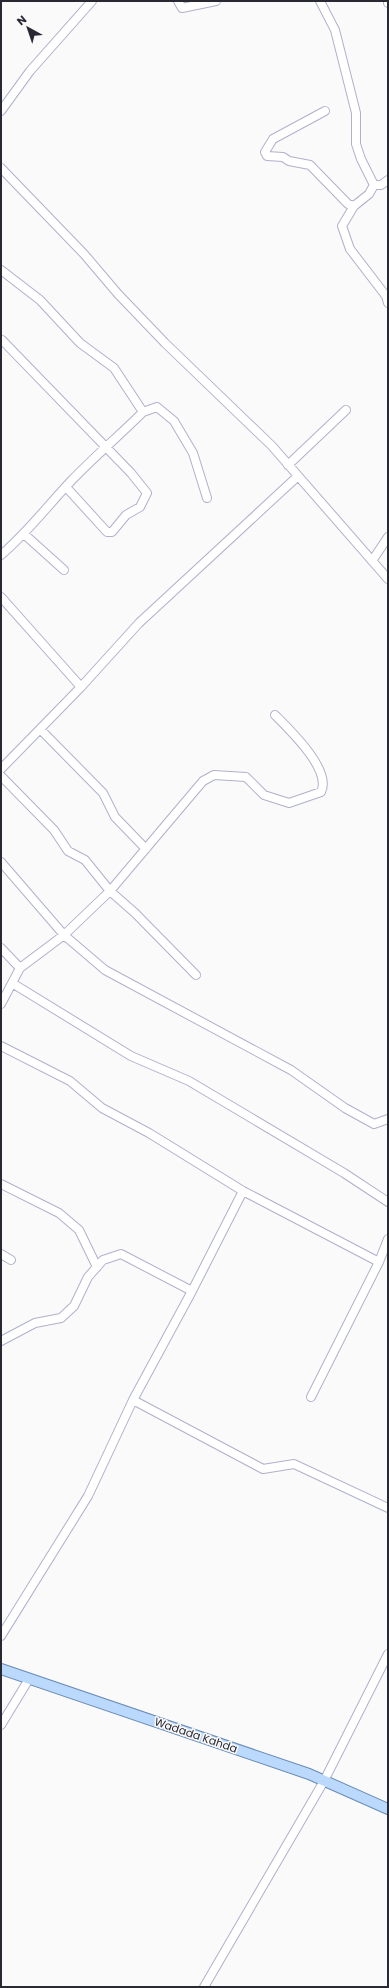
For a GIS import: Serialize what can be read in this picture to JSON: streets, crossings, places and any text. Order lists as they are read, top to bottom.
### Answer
{
  "streets": {
    "main road": ["Wadada Kahda"]
  },
  "north": "top left"
}
